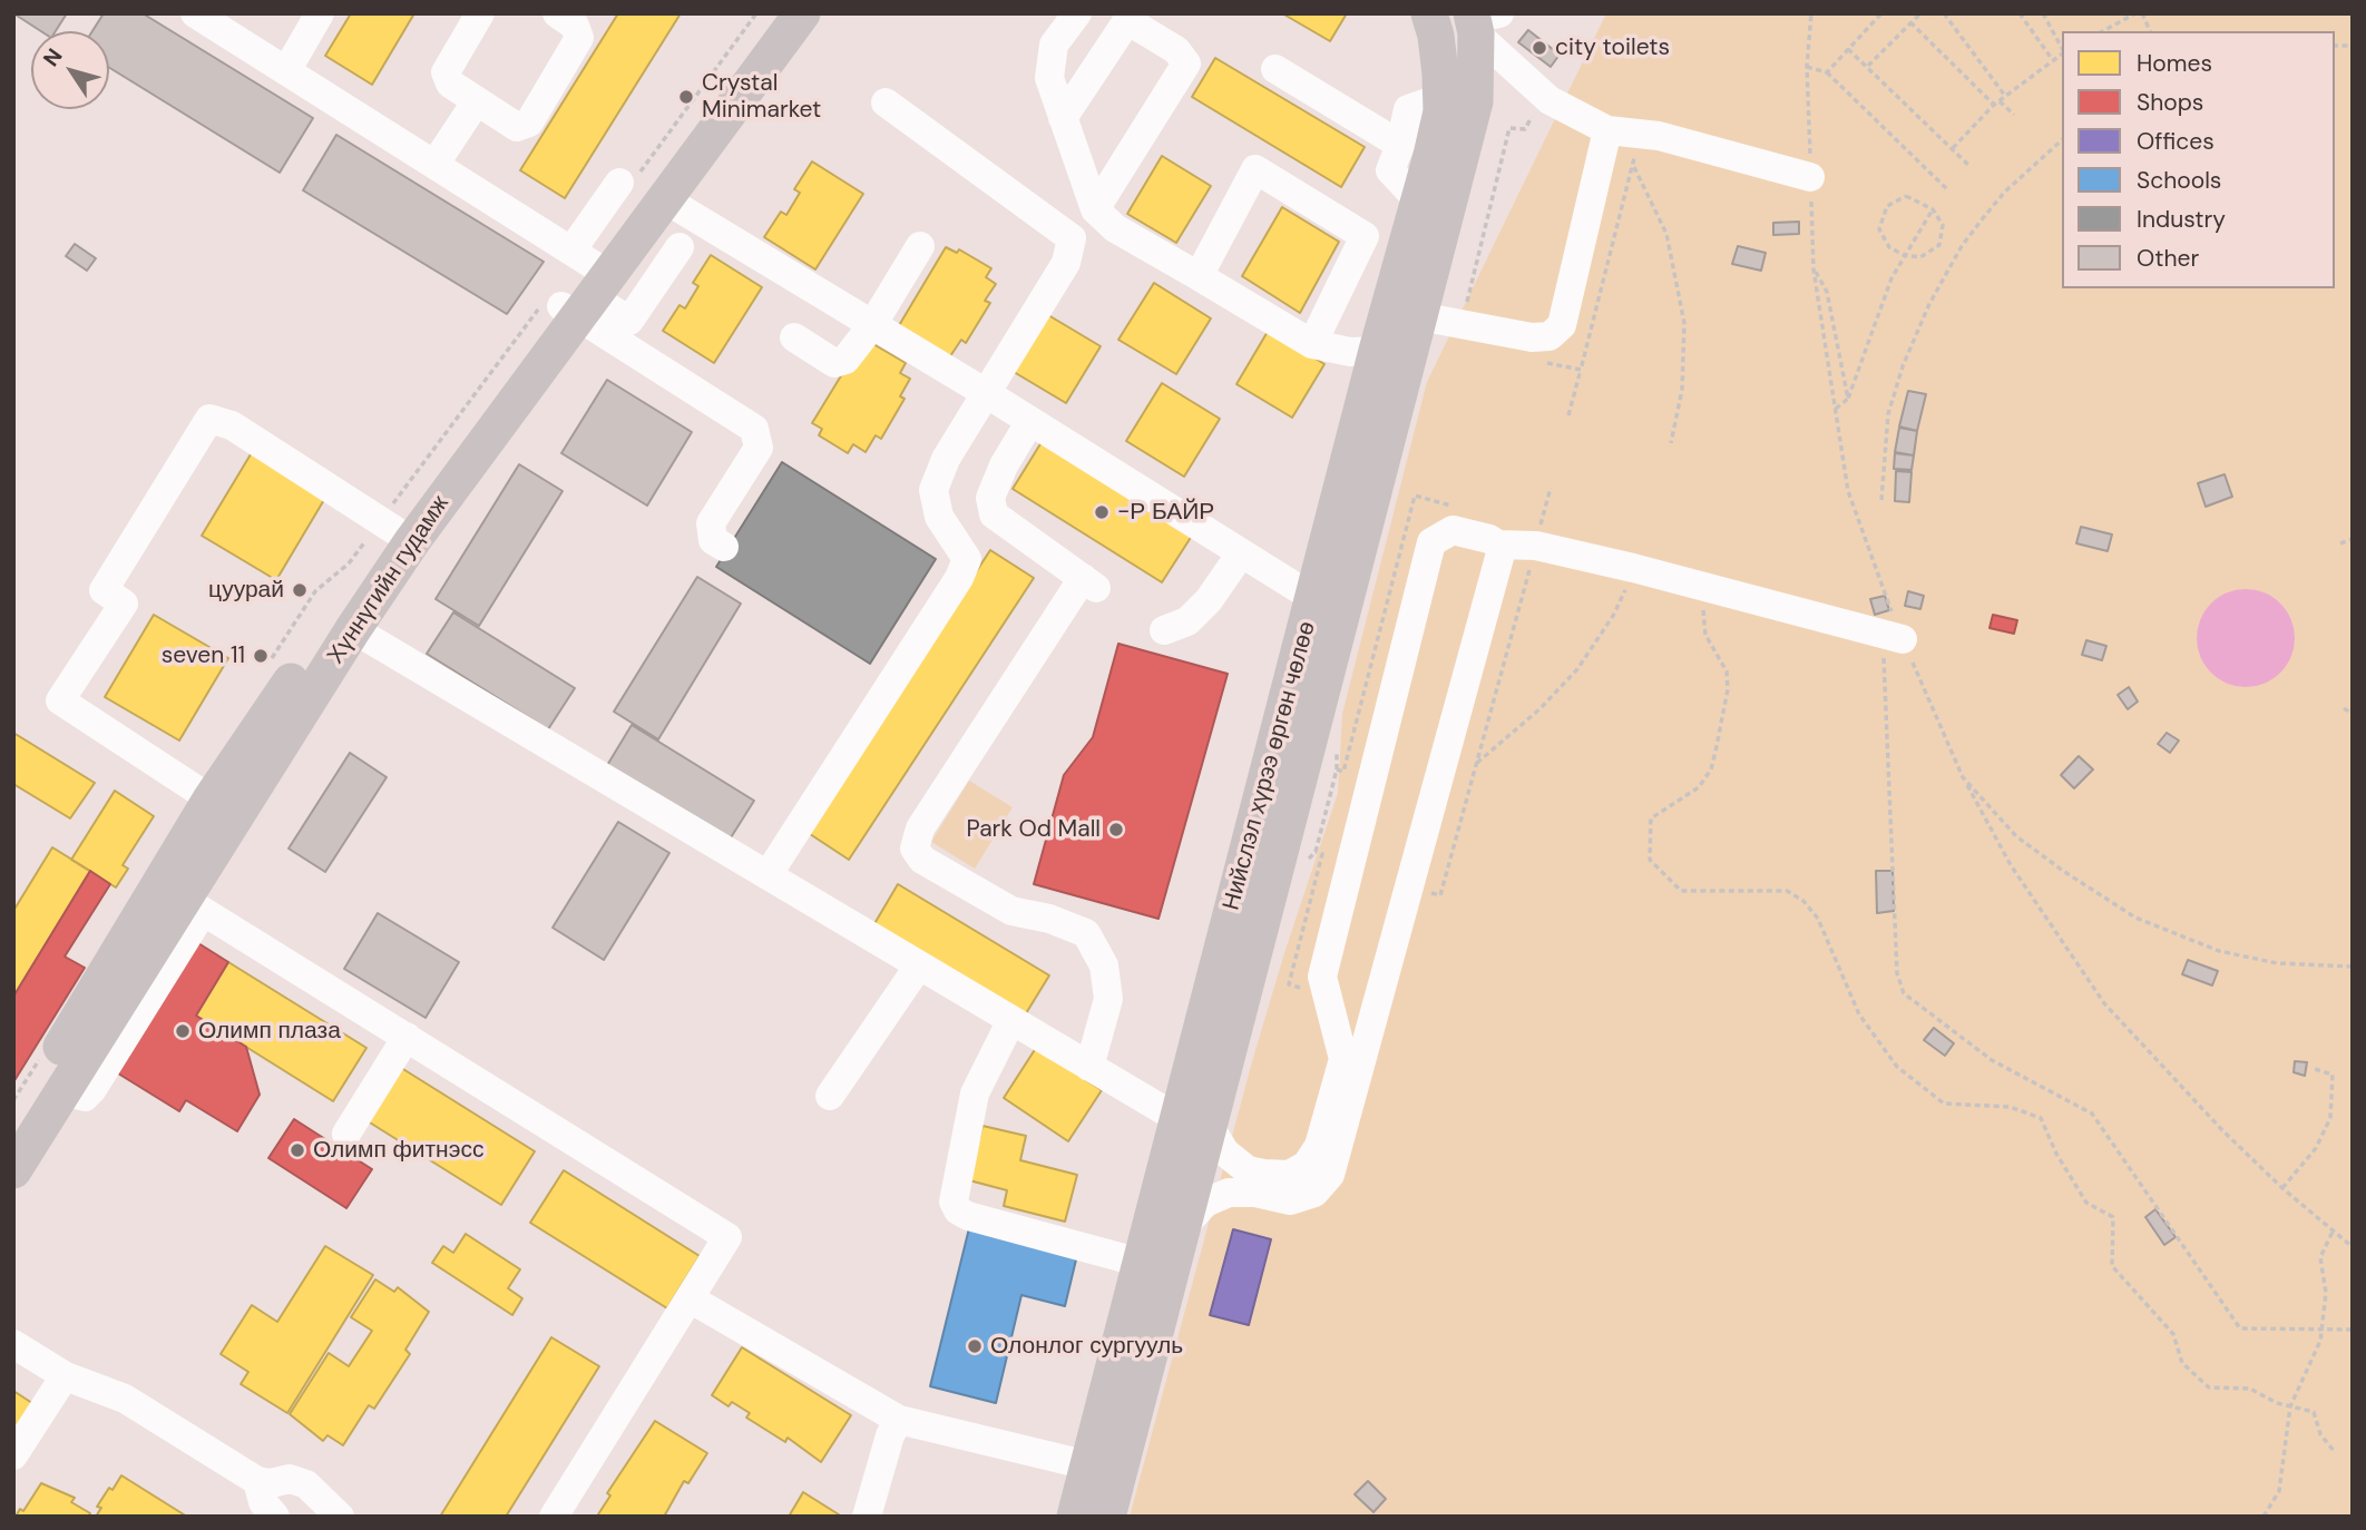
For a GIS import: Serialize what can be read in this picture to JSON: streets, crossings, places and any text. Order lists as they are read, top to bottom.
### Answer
{
  "streets": {
    "main road": ["Хүннүгийн гудамж", "Нийслэл хүрээ өргөн чөлөө"]
  },
  "places": [
    "city toilets",
    "Crystal Minimarket",
    "-Р БАЙР",
    "цуурай",
    "seven 11",
    "Park Od Mall",
    "Олимп плаза",
    "Олимп фитнэсс",
    "Олонлог сургууль"
  ],
  "legend": [
    "Homes",
    "Shops",
    "Offices",
    "Schools",
    "Industry",
    "Other"
  ],
  "north": "top left"
}
